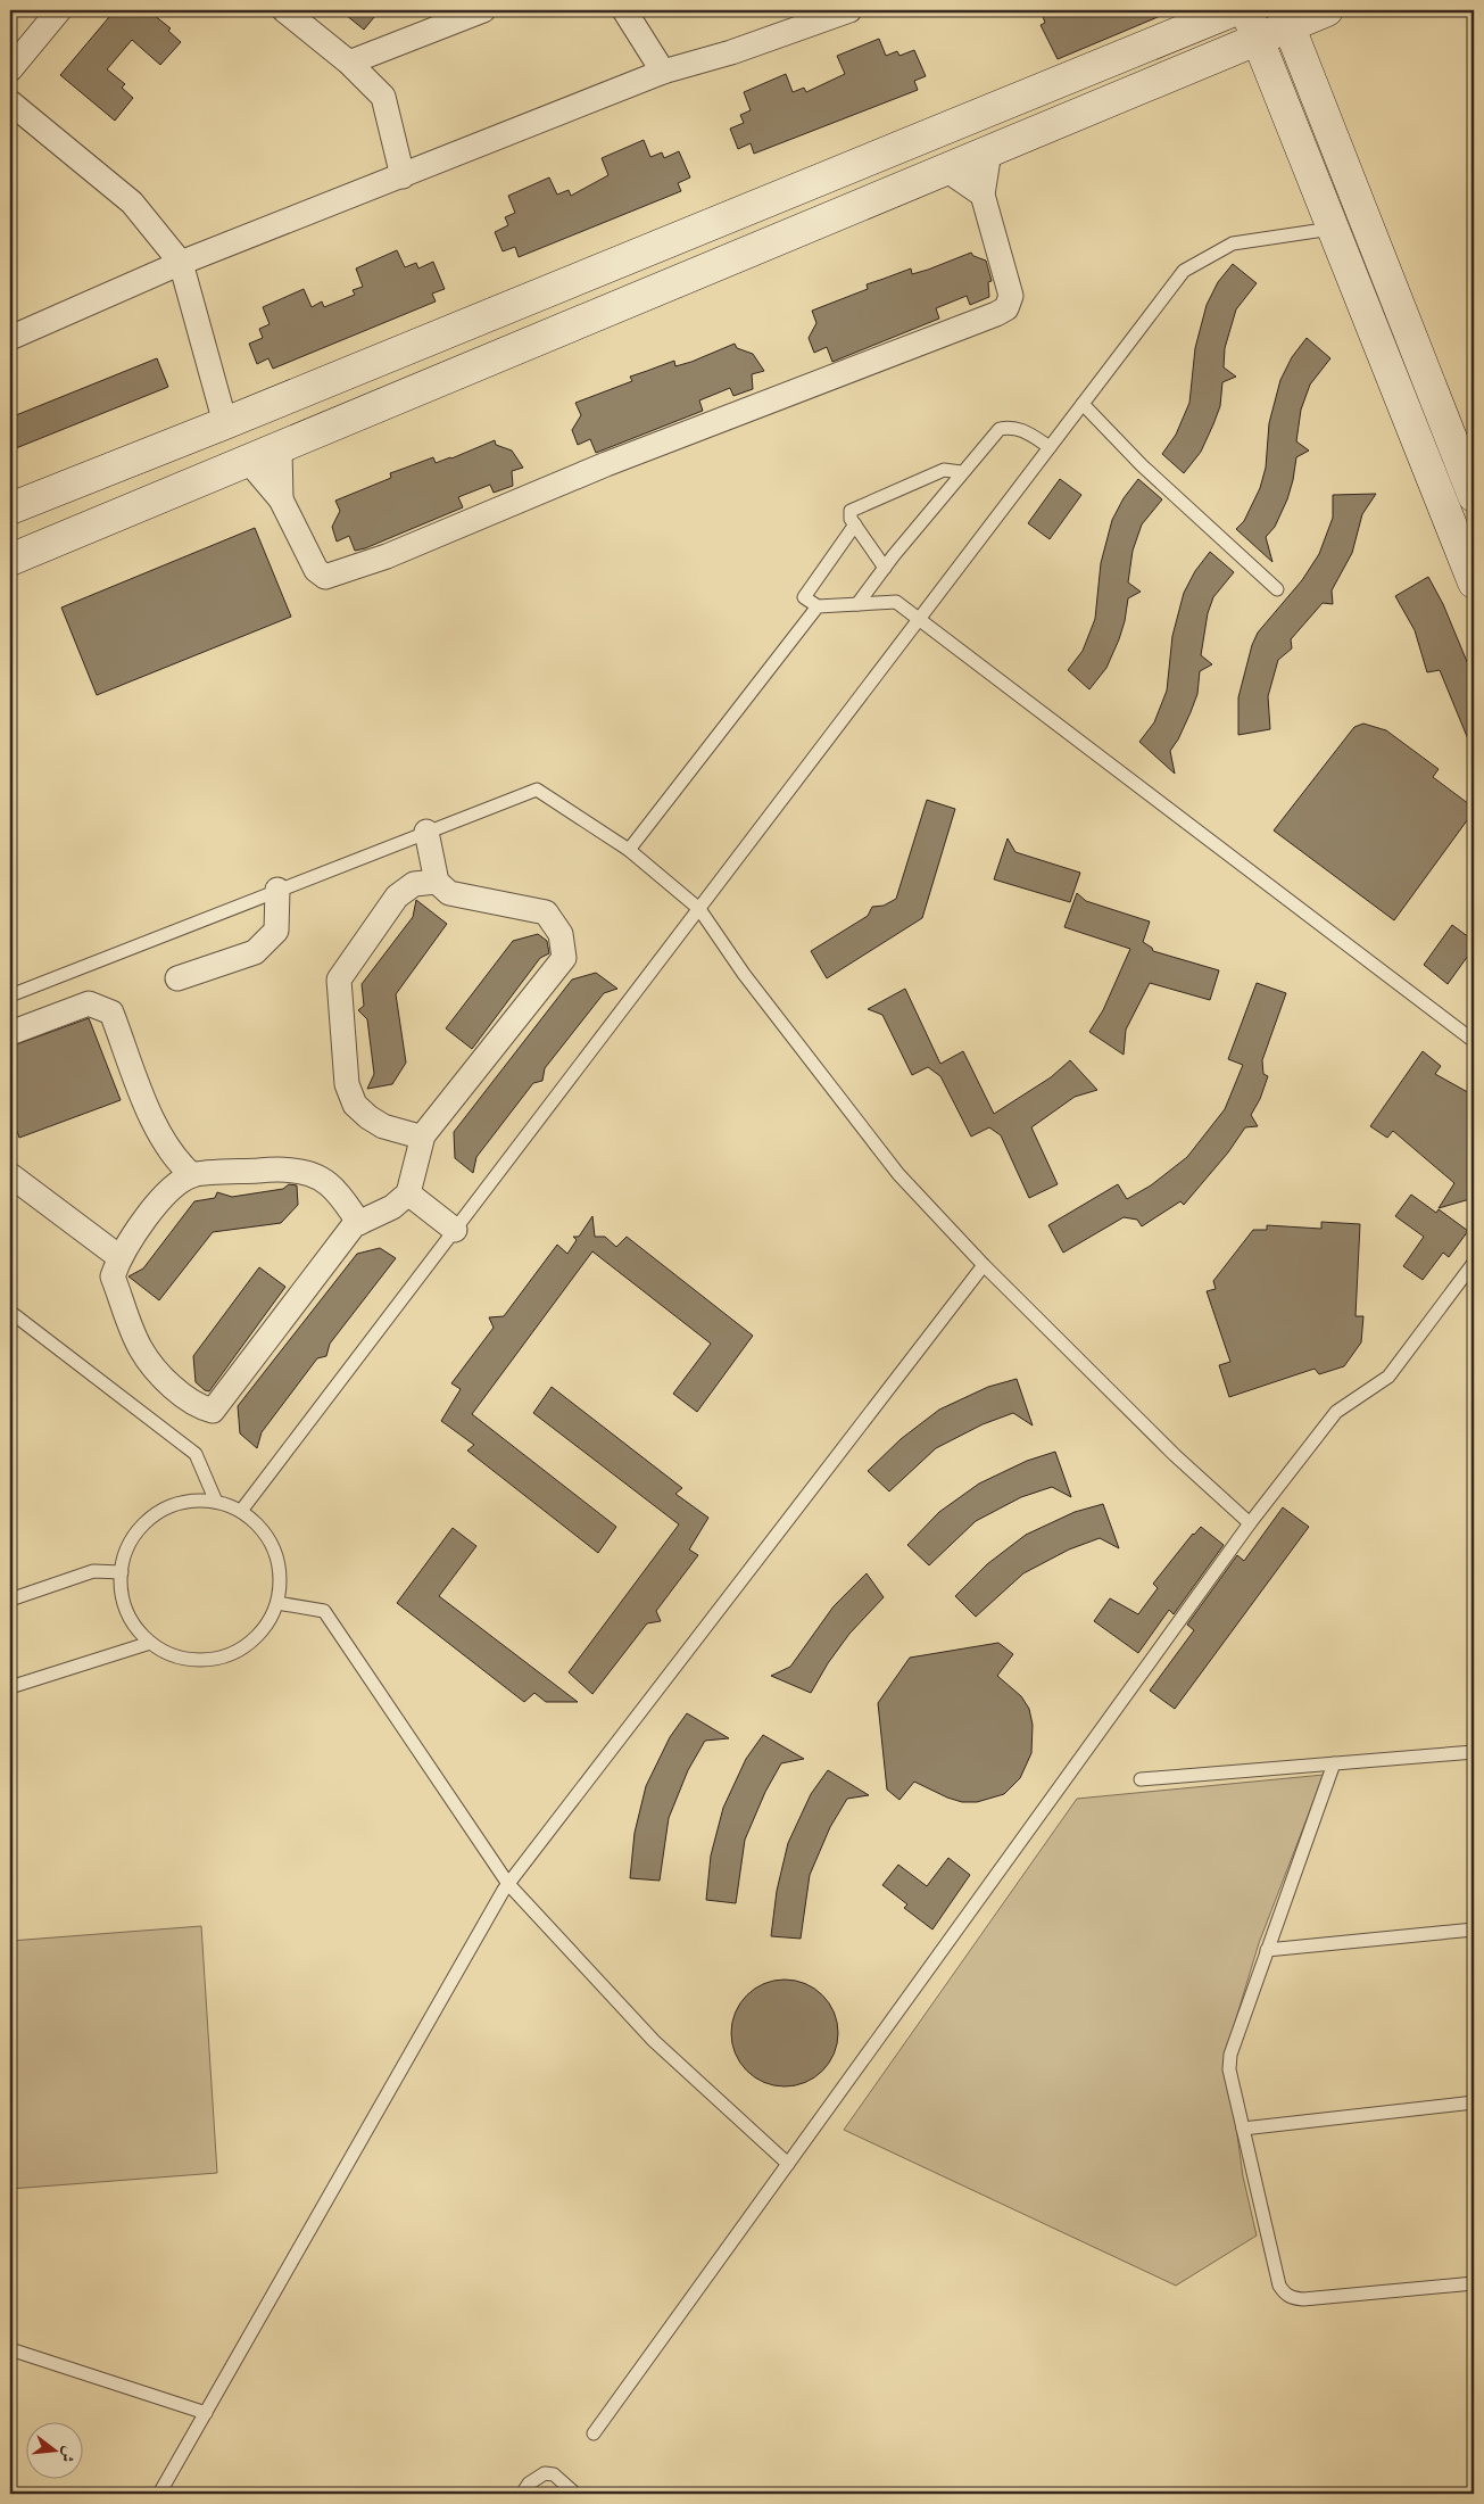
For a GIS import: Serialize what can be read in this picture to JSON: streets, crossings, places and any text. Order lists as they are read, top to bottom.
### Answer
{
  "north": "right"
}
